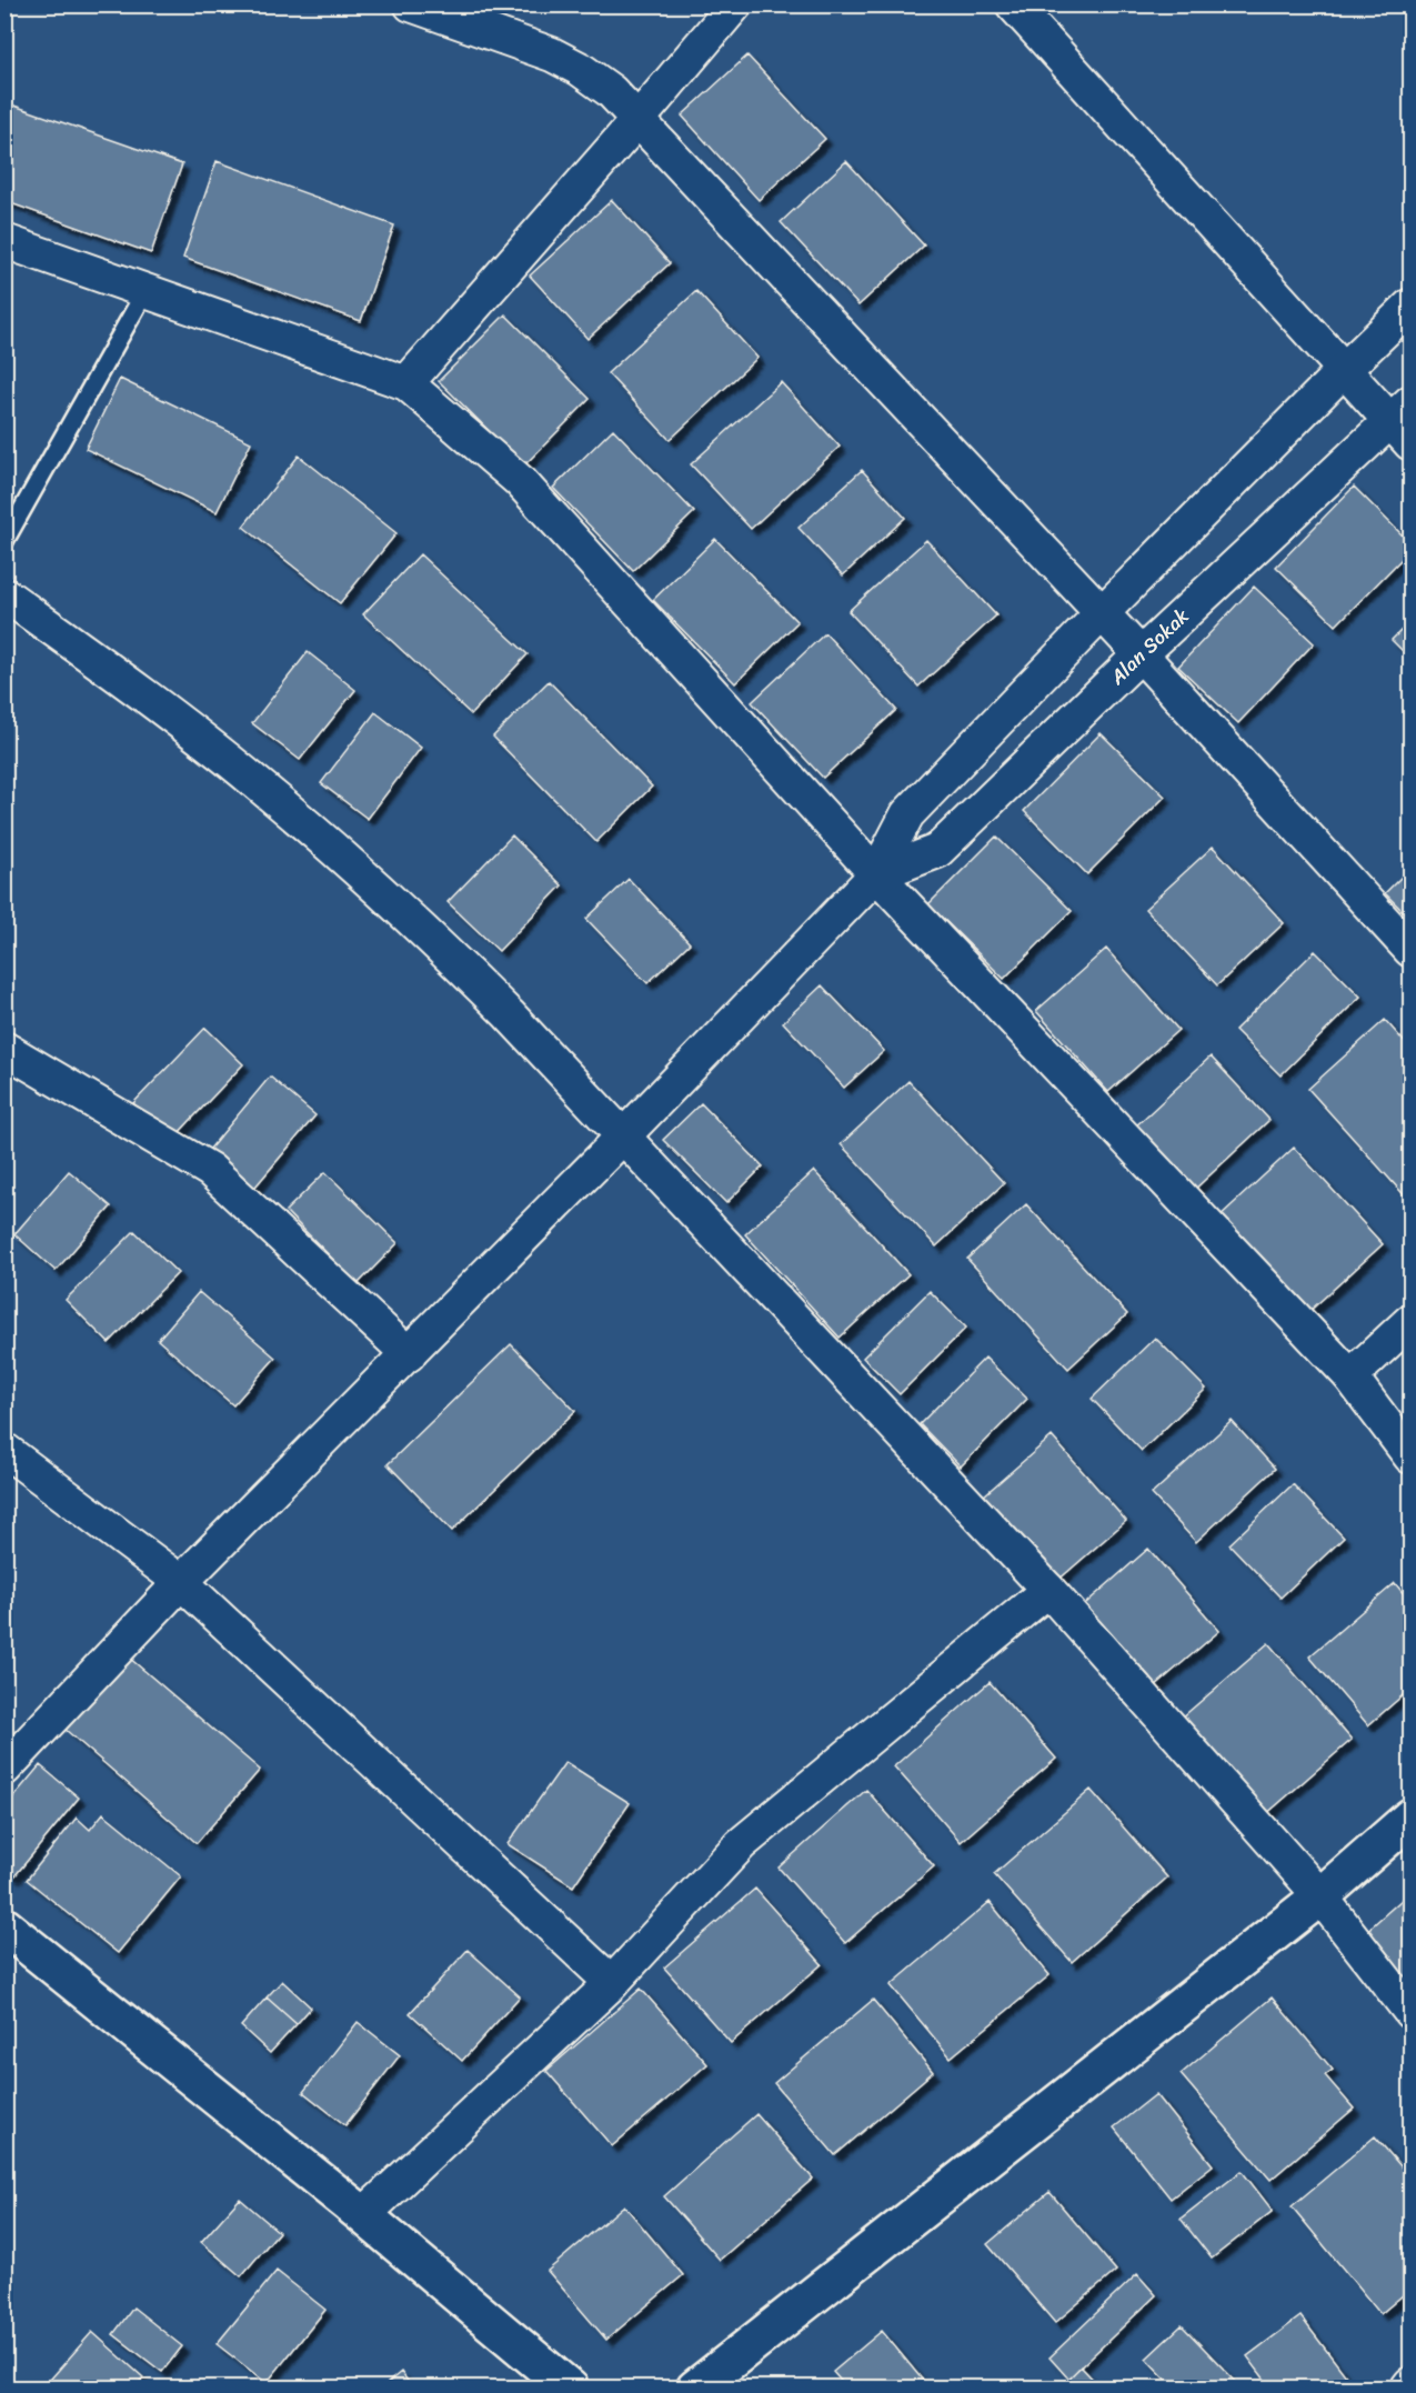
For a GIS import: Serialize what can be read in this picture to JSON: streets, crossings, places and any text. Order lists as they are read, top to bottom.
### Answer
{
  "streets": {
    "street": ["Alan Sokak"]
  }
}
